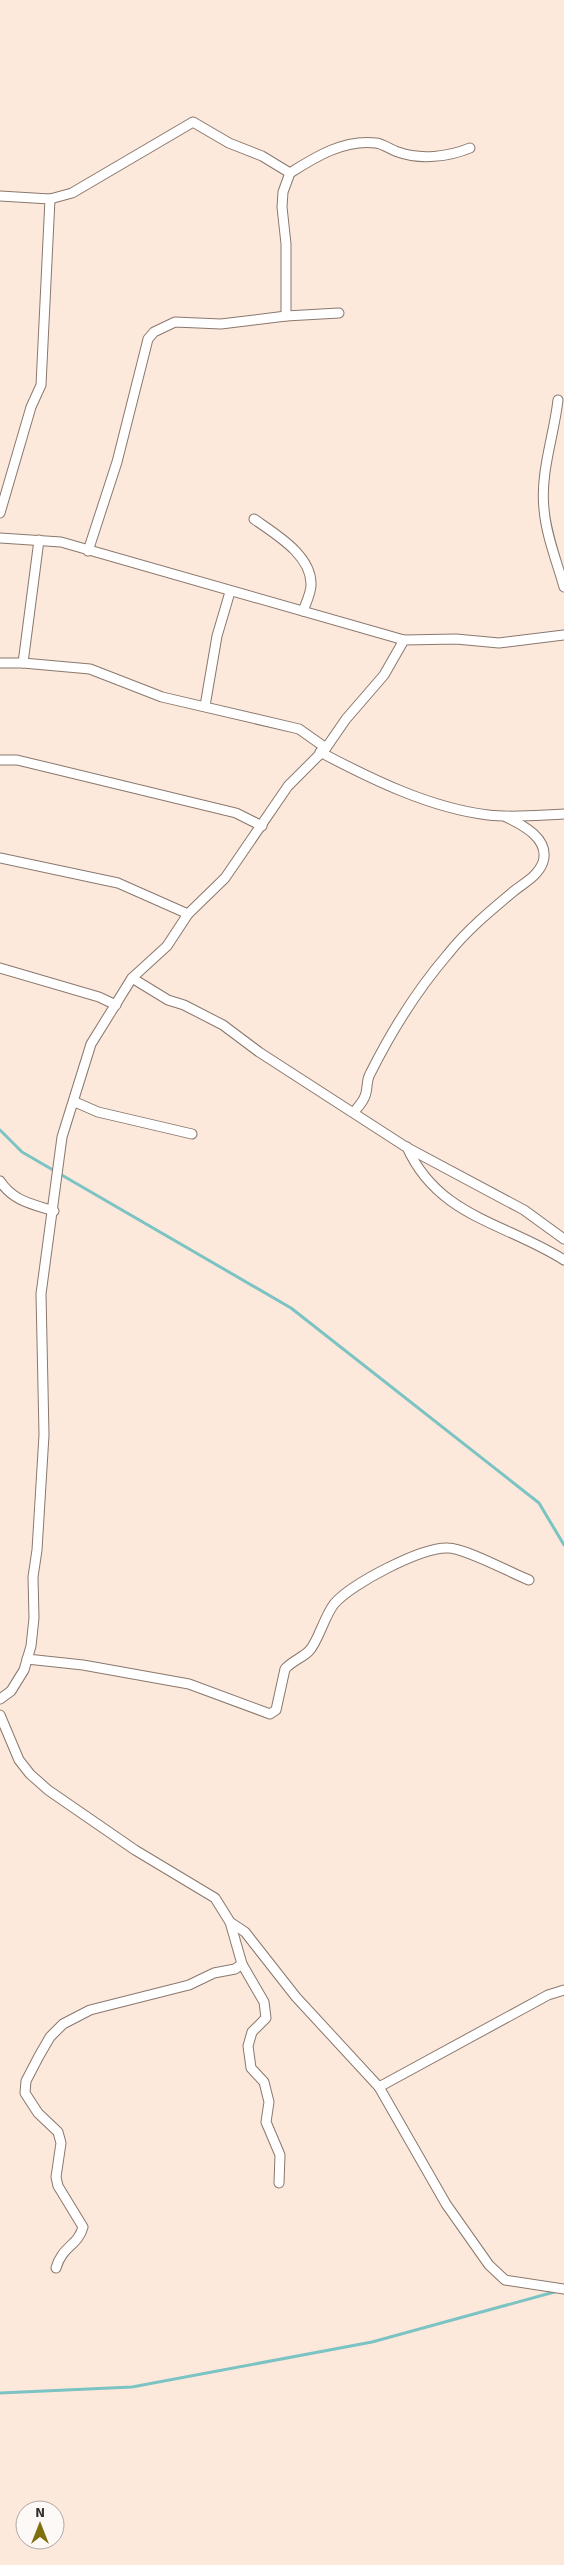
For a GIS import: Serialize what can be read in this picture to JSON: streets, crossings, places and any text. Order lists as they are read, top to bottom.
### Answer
{
  "north": "top"
}
